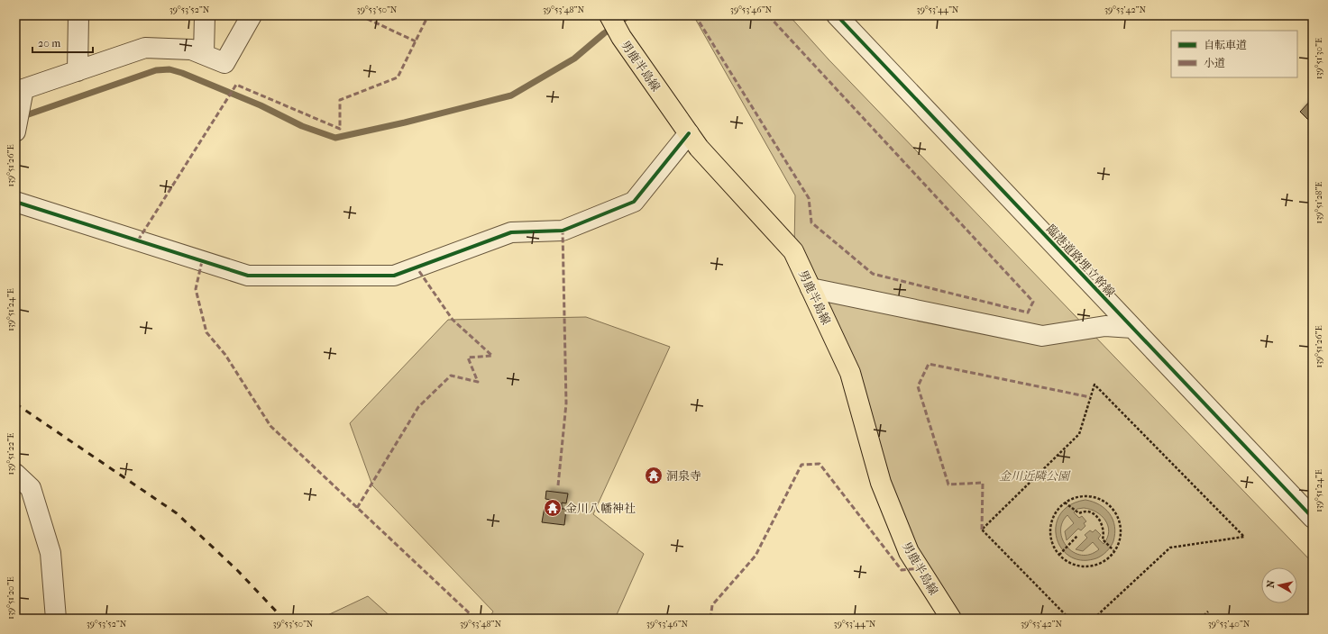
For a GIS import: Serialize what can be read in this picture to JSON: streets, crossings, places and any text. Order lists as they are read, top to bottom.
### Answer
{
  "streets": {
    "main road": ["男鹿半島線"],
    "street": ["臨港道路埋立幹線"]
  },
  "parks": ["金川近隣公園"],
  "places": {
    "temple": ["洞泉寺", "金川八幡神社"]
  },
  "legend": ["自転車道", "小道"],
  "scale_bar": "20 m",
  "north": "left",
  "coordinates": [
    "39°53'52\"N",
    "39°53'50\"N",
    "39°53'48\"N",
    "39°53'46\"N",
    "39°53'44\"N",
    "39°53'42\"N",
    "139°51'30\"E",
    "139°51'26\"E",
    "139°51'28\"E",
    "139°51'24\"E",
    "139°51'22\"E",
    "139°51'20\"E",
    "39°53'40\"N"
  ]
}
